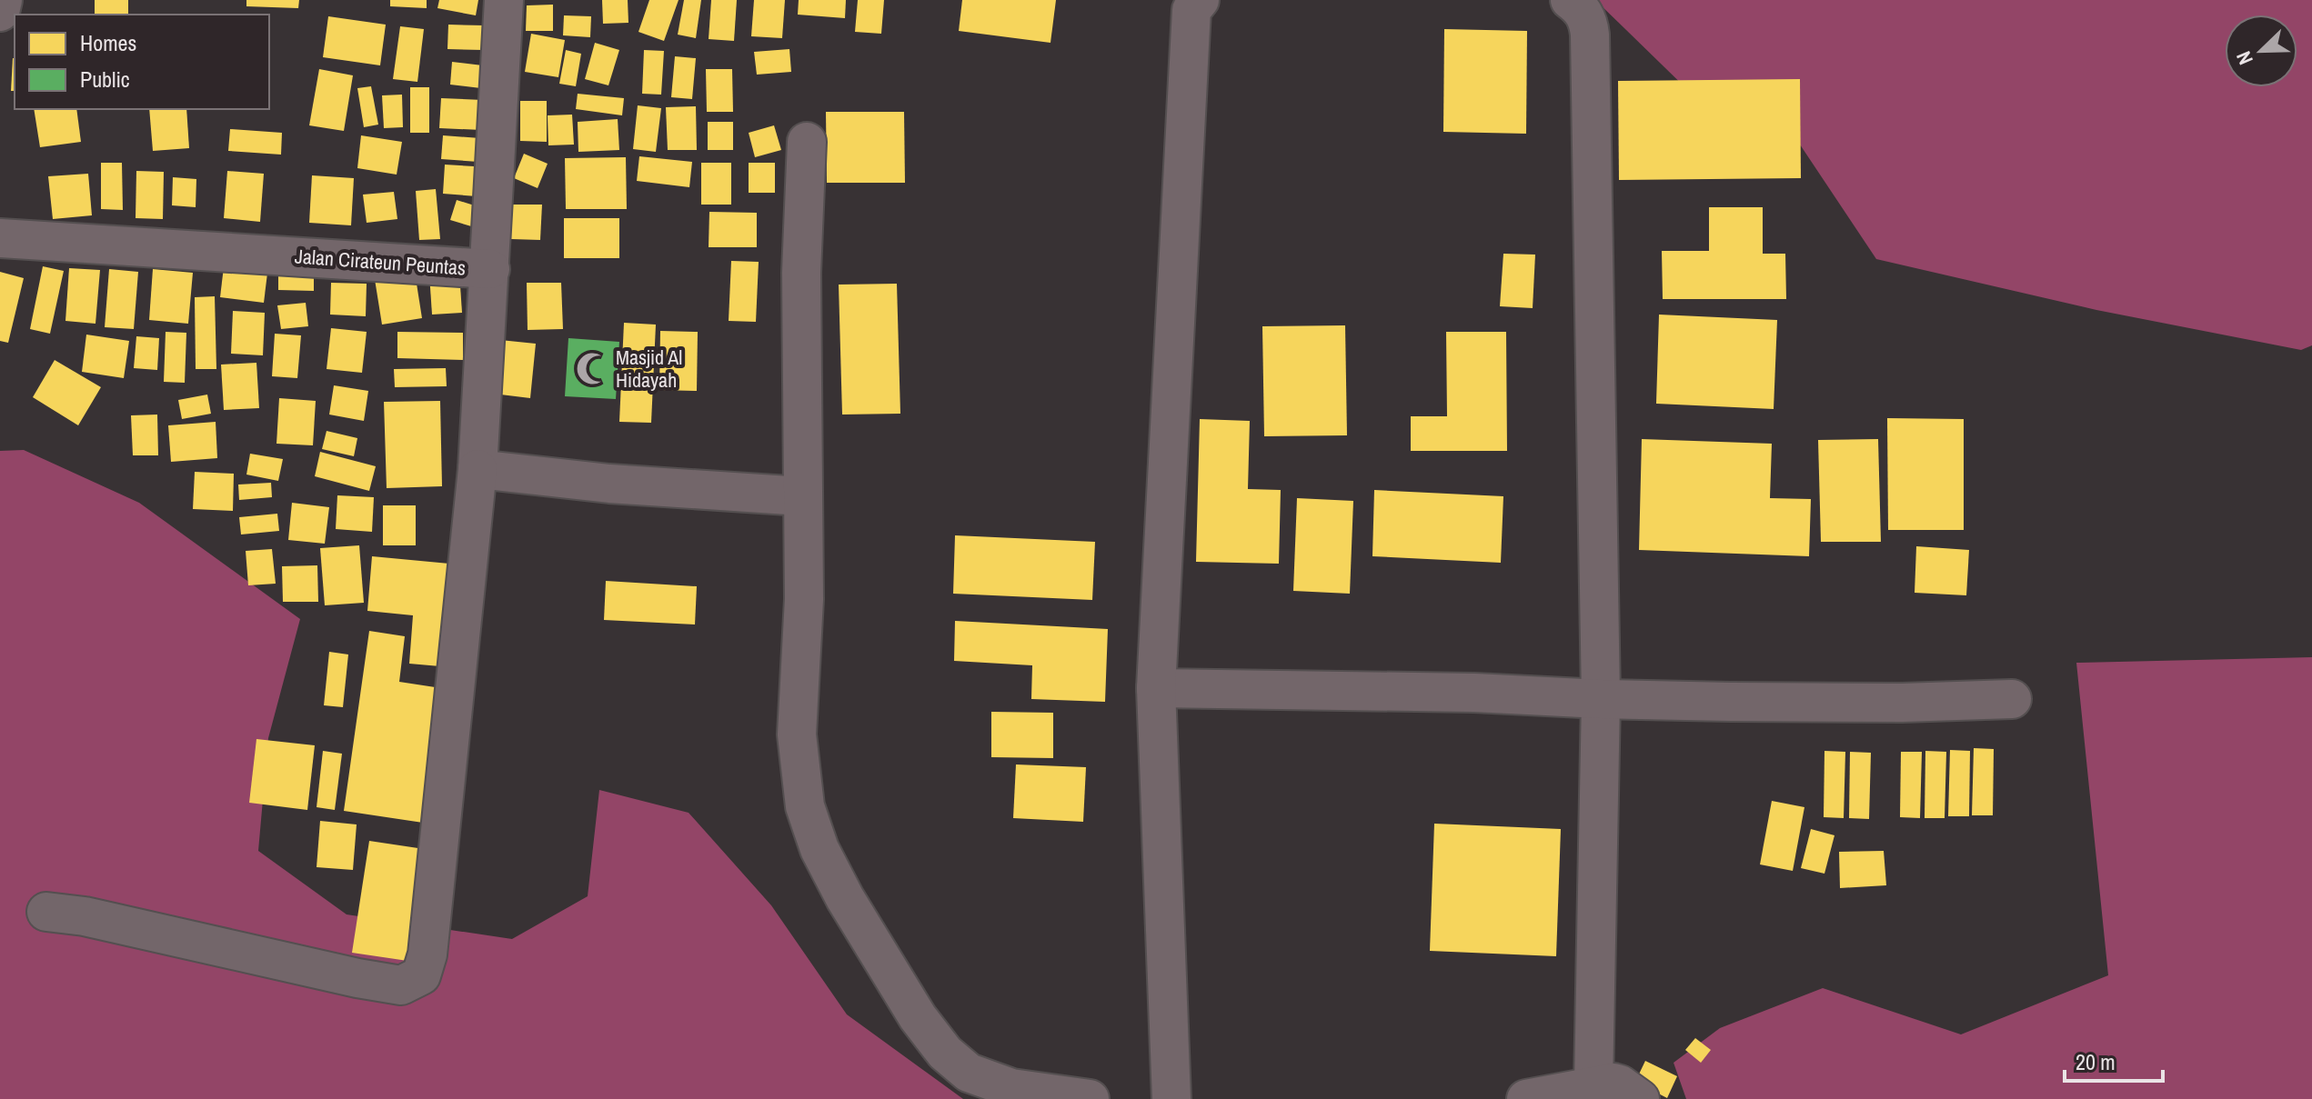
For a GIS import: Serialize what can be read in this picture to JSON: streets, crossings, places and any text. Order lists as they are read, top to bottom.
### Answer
{
  "streets": {
    "street": ["Jalan Cirateun Peuntas"]
  },
  "places": {
    "mosque": ["Masjid Al Hidayah"]
  },
  "legend": ["Homes", "Public"],
  "scale_bar": "20 m",
  "north": "bottom left"
}
